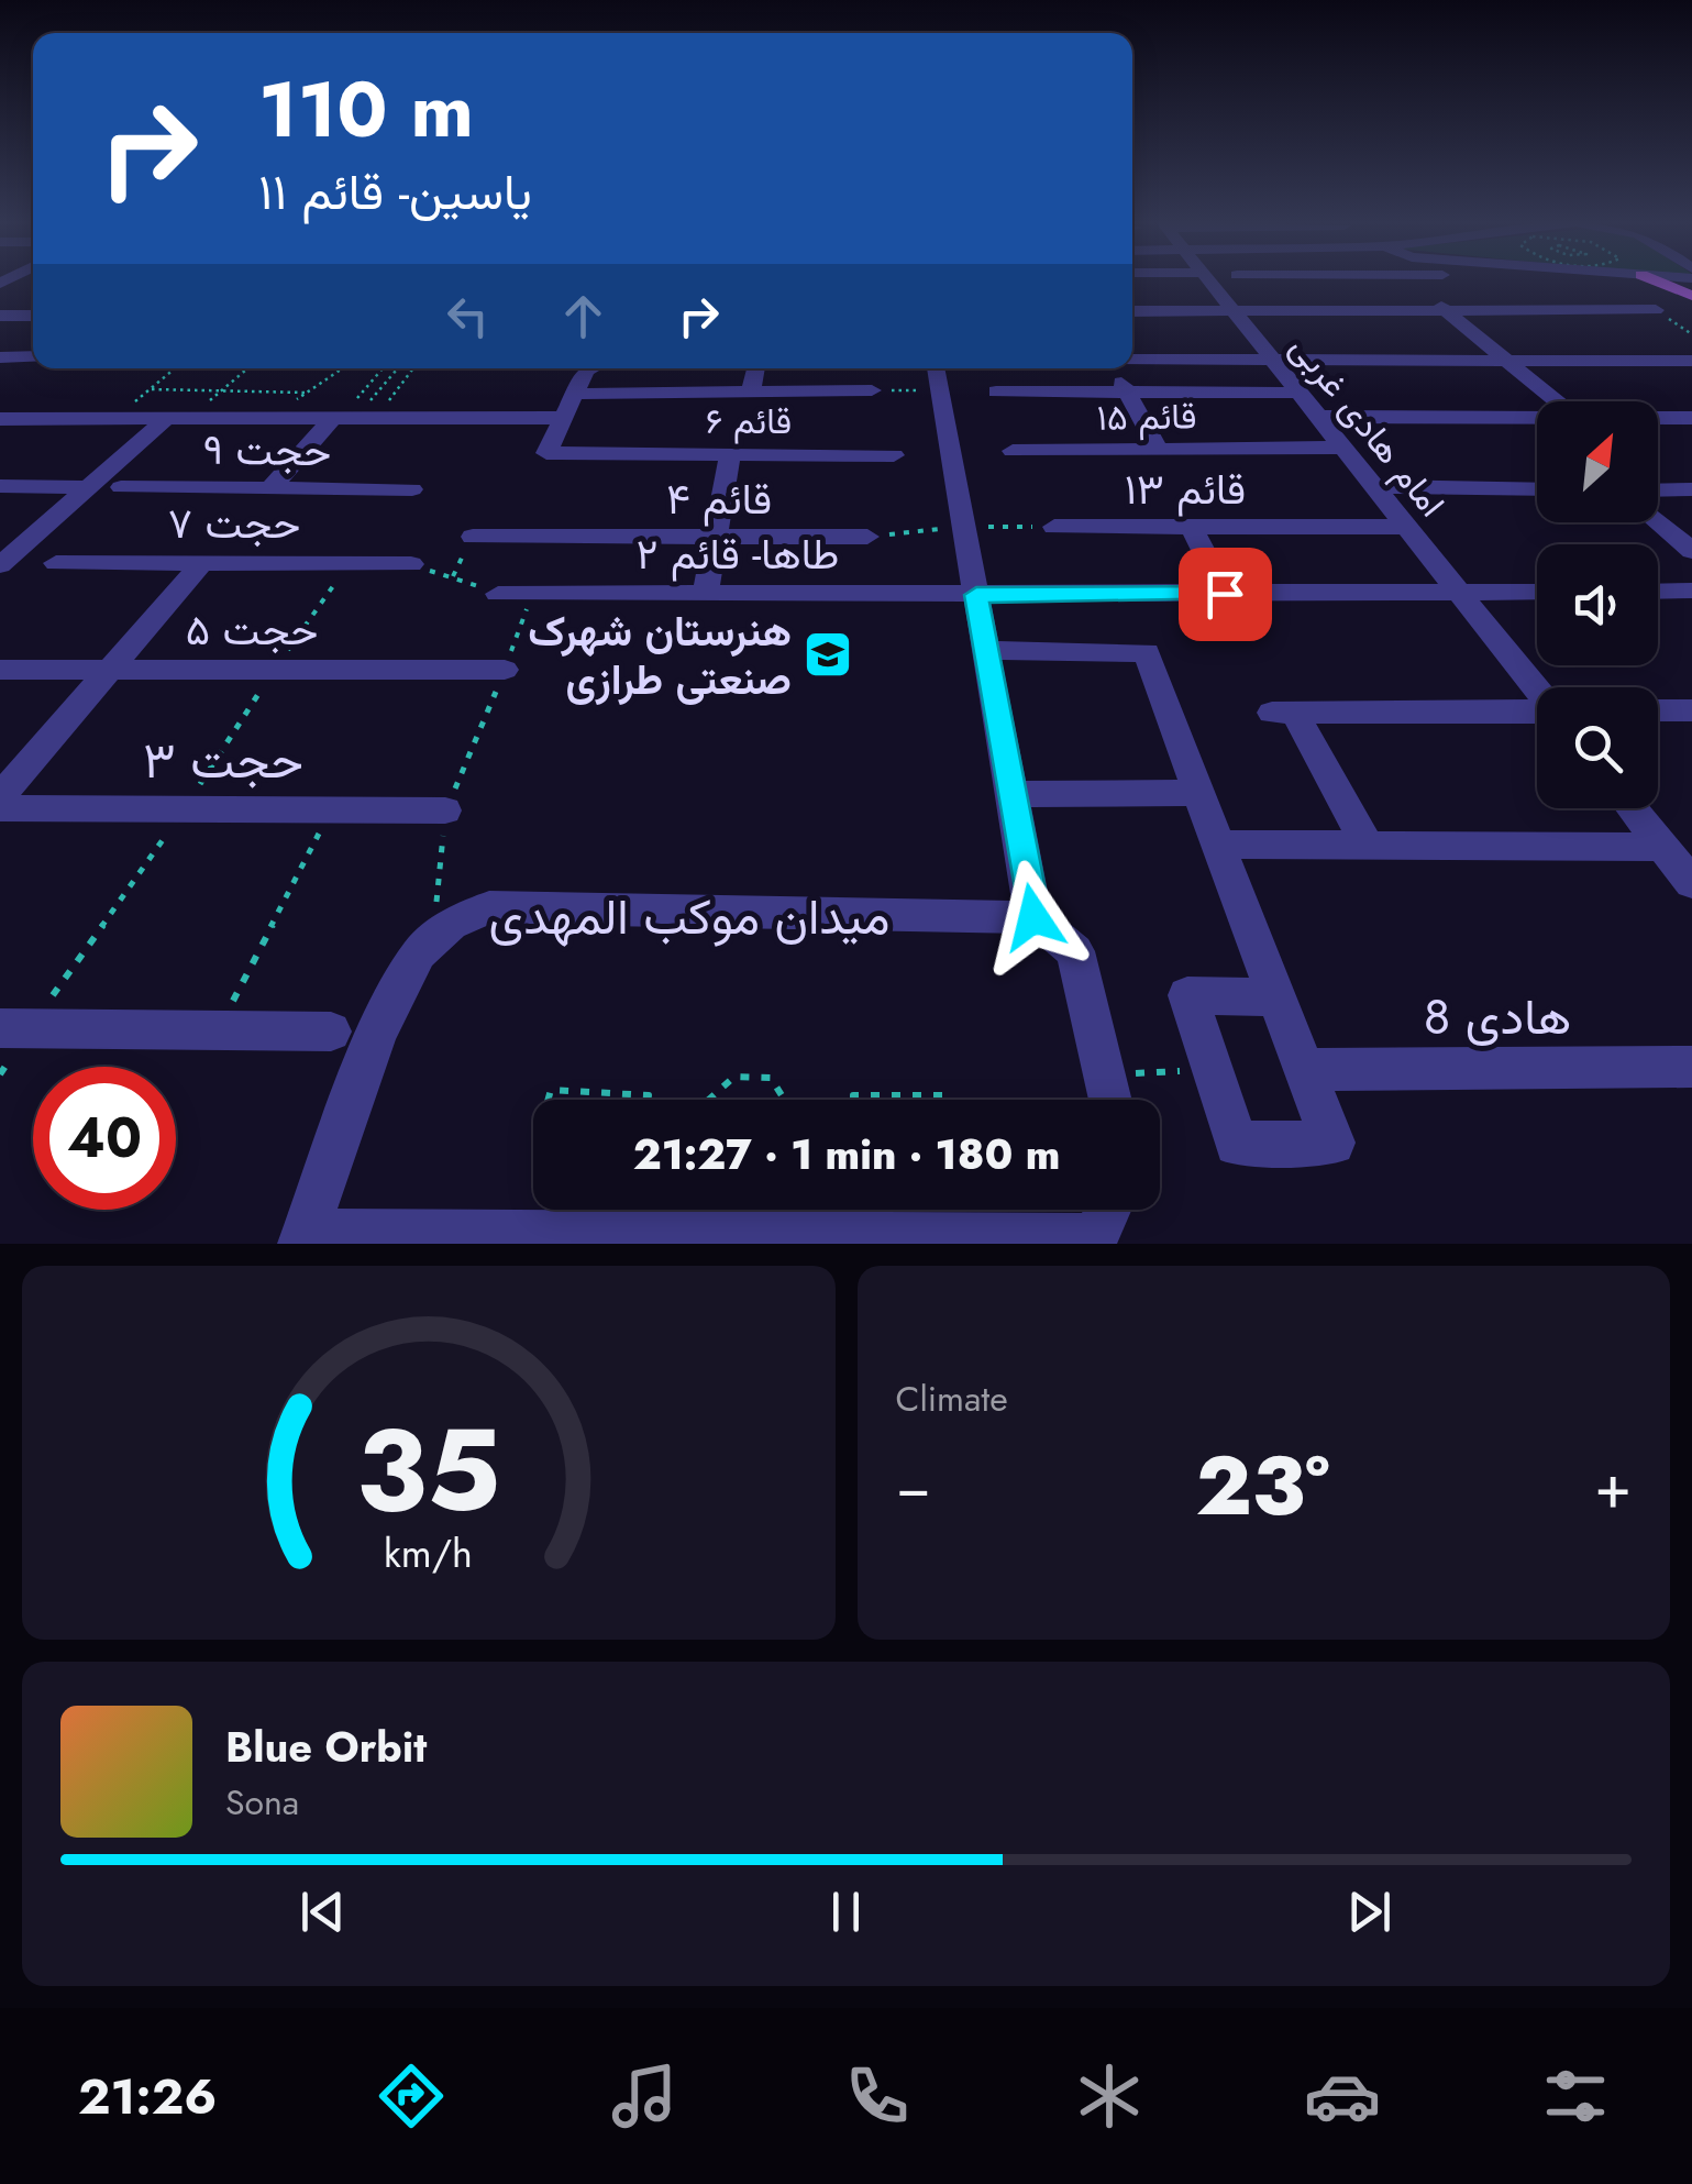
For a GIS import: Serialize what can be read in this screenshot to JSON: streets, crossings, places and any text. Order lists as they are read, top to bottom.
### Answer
{
  "streets": {
    "street": [
      "قائم ۱۵",
      "قائم ۶",
      "امام هادی غربی",
      "حجت ۹",
      "قائم ۱۳",
      "قائم ۴",
      "حجت ۷",
      "طاها- قائم ۲",
      "حجت ۵",
      "حجت ۳",
      "میدان موکب المهدی",
      "هادی 8"
    ]
  },
  "crossings": [
    ["قائم ۱۵", "امام هادی غربی"],
    ["امام هادی غربی", "قائم ۱۳"],
    ["امام هادی غربی", "طاها- قائم ۲"]
  ],
  "places": {
    "school or university": ["هنرستان شهرک صنعتی طرازی"]
  },
  "north": "top right",
  "page": {
    "turn": ["110 m", "یاسین- قائم ۱۱"],
    "limit": "40",
    "trip": "21:27 · 1 min · 180 m",
    "tile": "Climate",
    "heat": ["−", "23°", "+"],
    "song": ["Blue Orbit", "Sona"],
    "tabs": "21:26",
    "gauge": ["35", "km/h"]
  }
}
